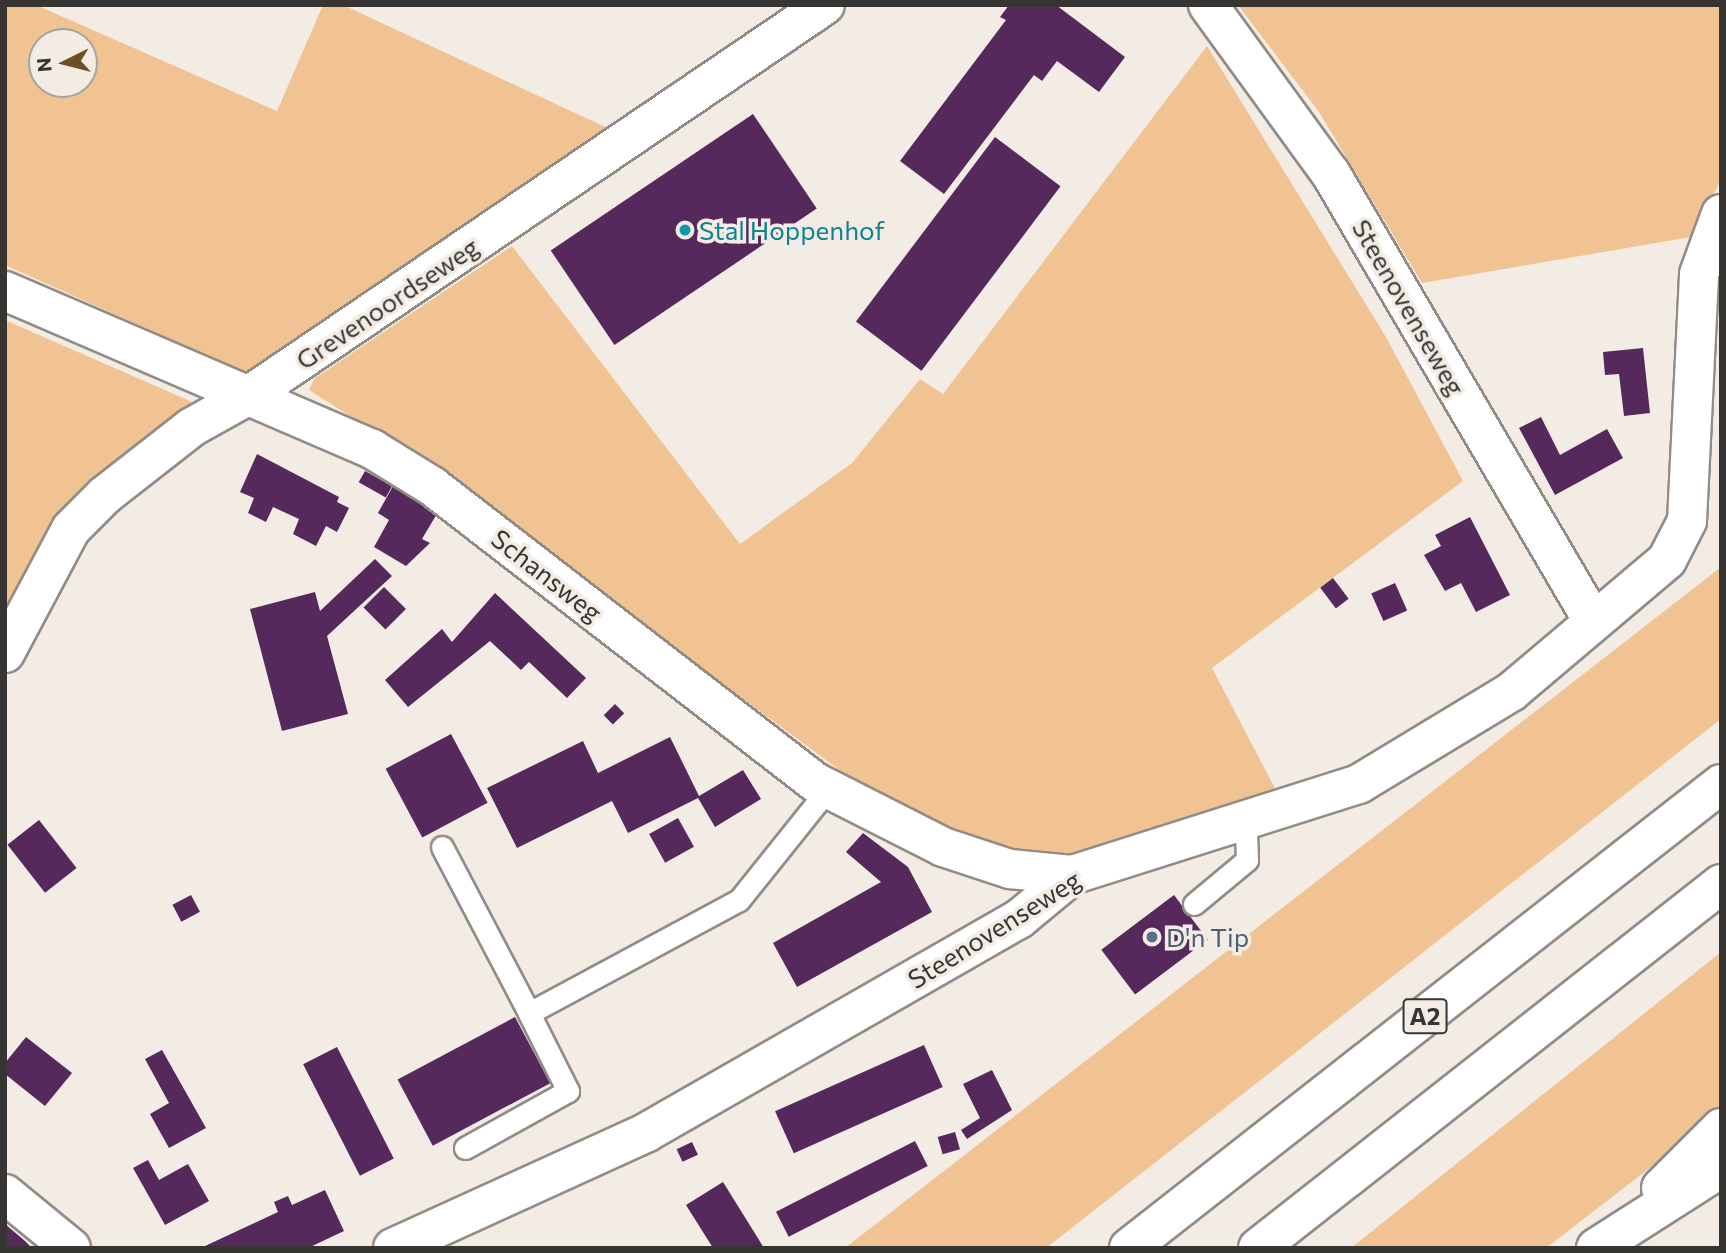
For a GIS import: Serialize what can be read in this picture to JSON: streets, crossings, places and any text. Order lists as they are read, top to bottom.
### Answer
{
  "streets": {
    "main road": [
      "Grevenoordseweg",
      "Steenovenseweg",
      "Schansweg",
      "A2"
    ]
  },
  "crossings": [
    ["Grevenoordseweg", "Schansweg"],
    ["Steenovenseweg", "Schansweg"]
  ],
  "places": ["Stal Hoppenhof", "D'n Tip"],
  "north": "left"
}
